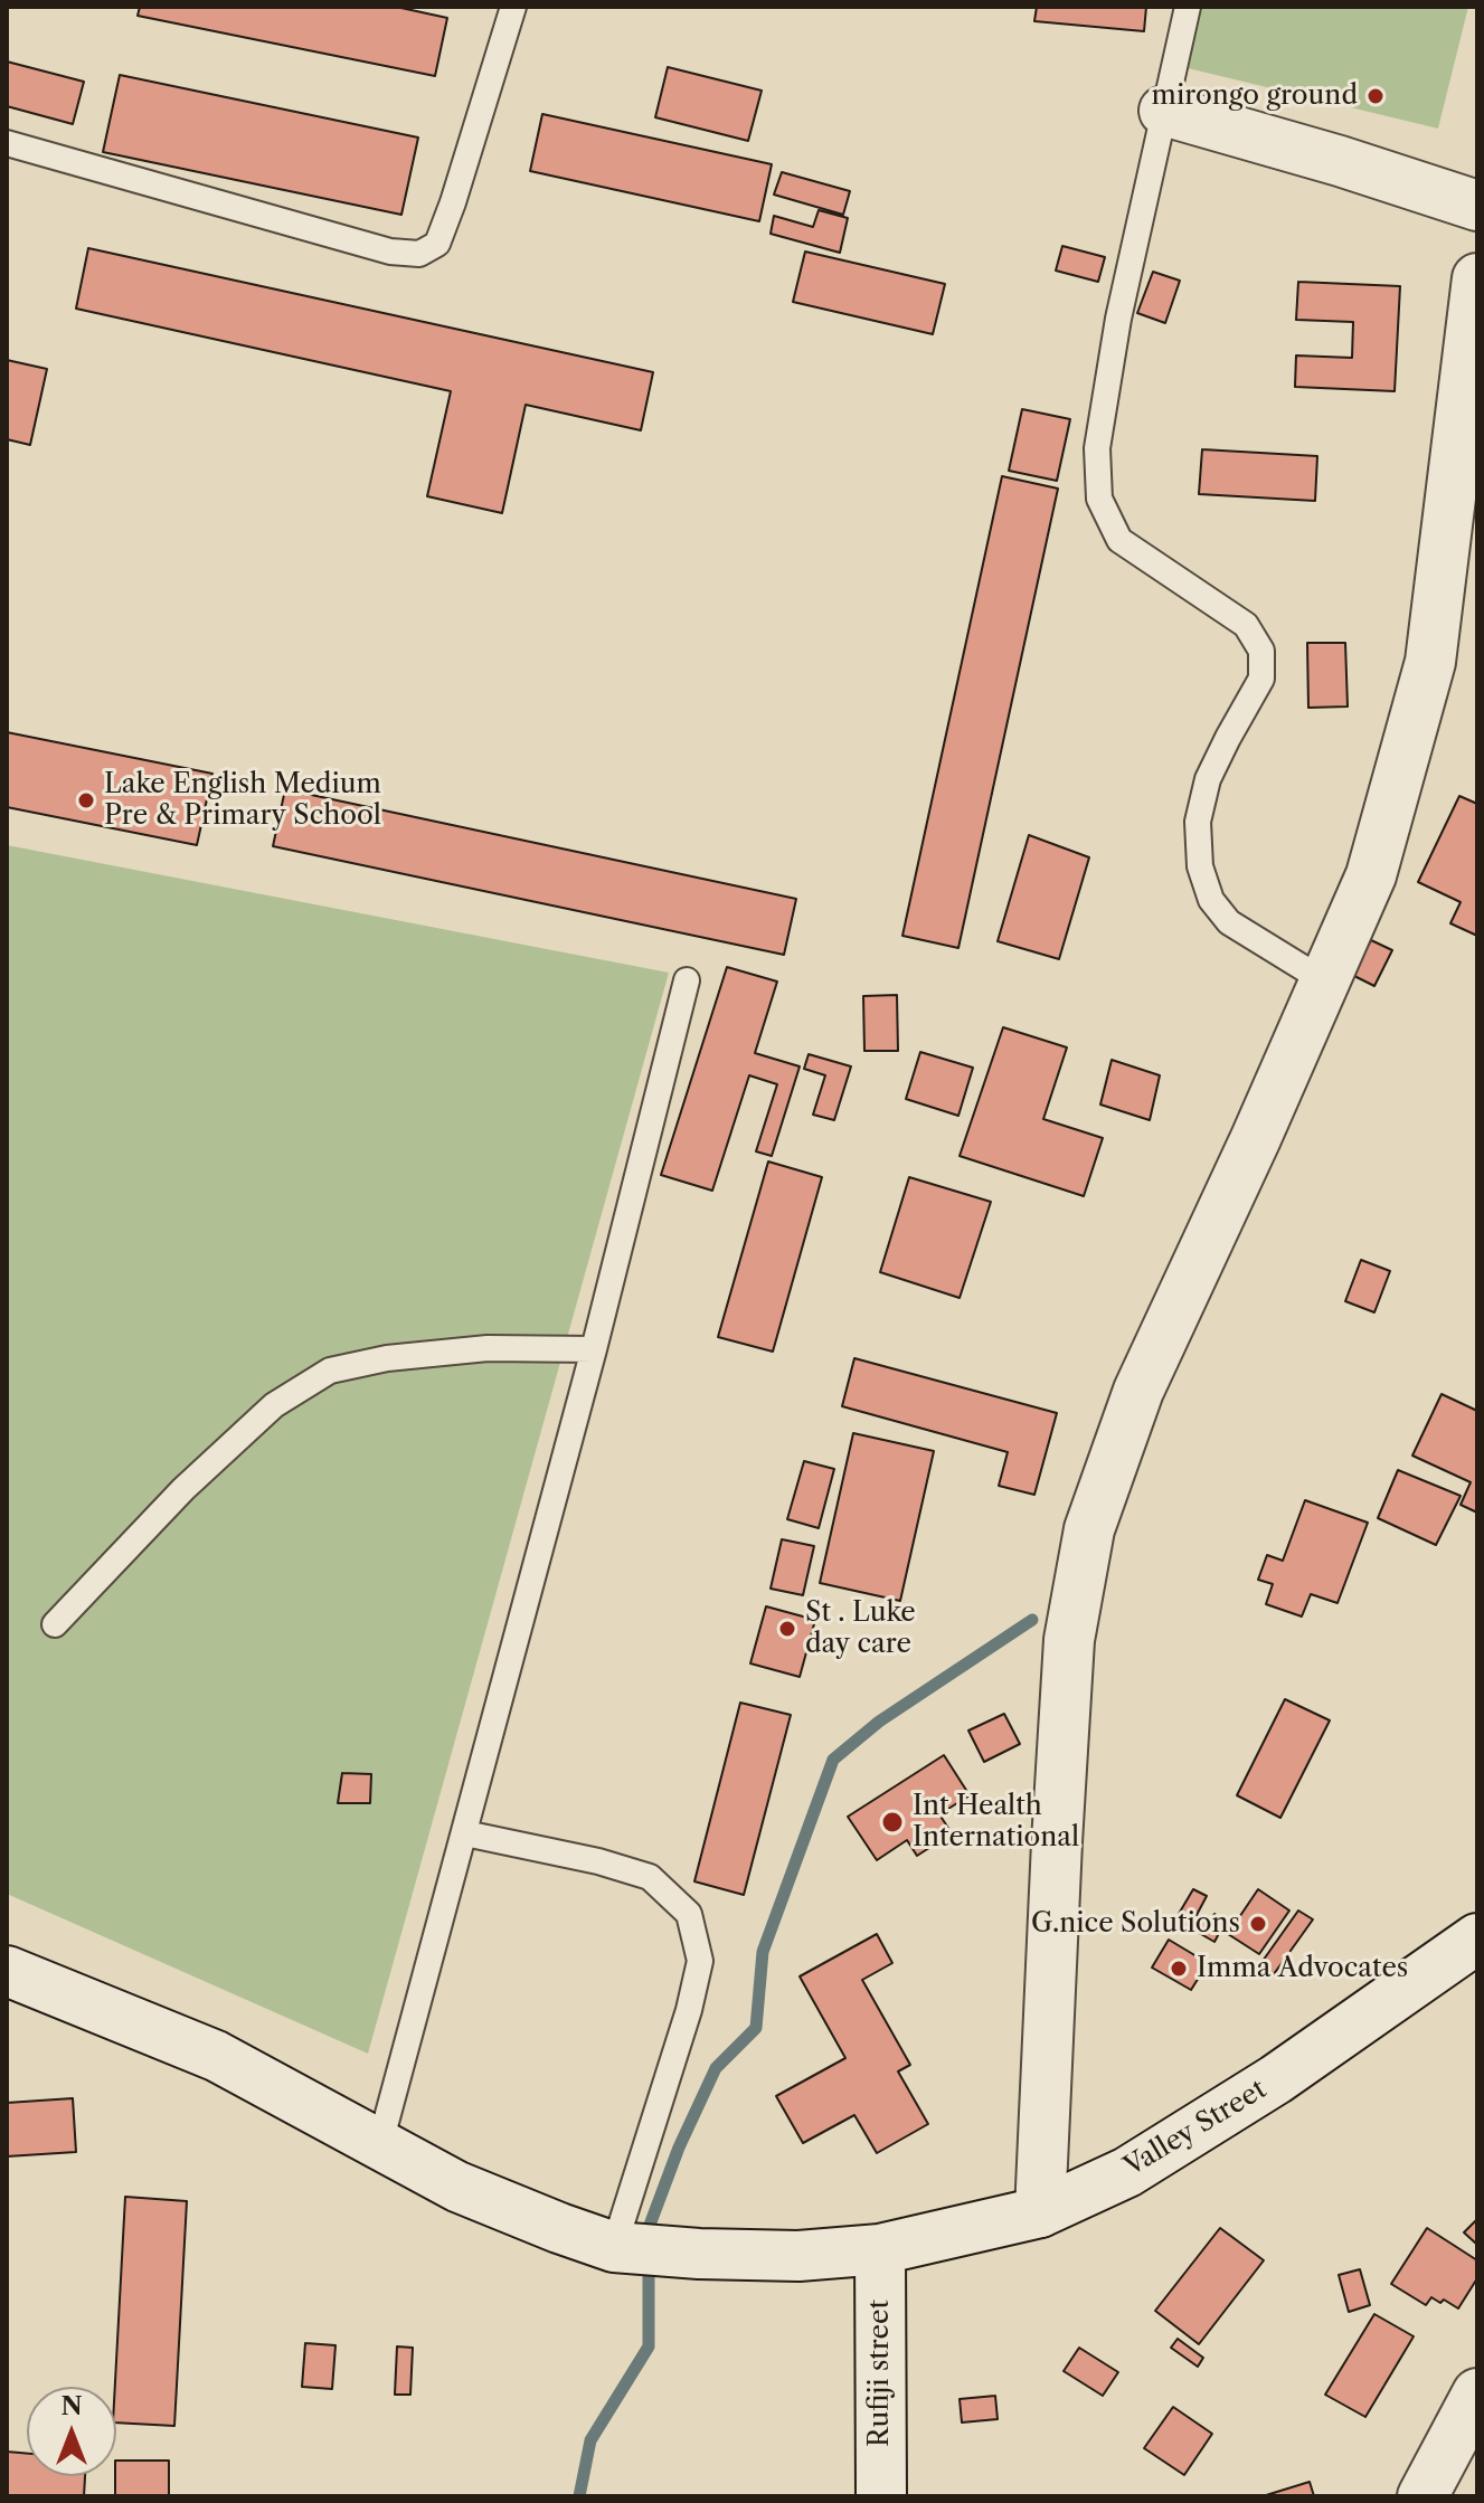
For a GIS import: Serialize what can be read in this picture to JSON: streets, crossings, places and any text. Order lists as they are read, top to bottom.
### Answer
{
  "streets": {
    "street": ["Valley Street", "Rufiji street"]
  },
  "crossings": [
    ["Valley Street", "Rufiji street"]
  ],
  "places": [
    "mirongo ground",
    "Lake English Medium Pre & Primary School",
    "St . Luke day care",
    "Int Health International",
    "G.nice Solutions",
    "Imma Advocates"
  ],
  "north": "top"
}
